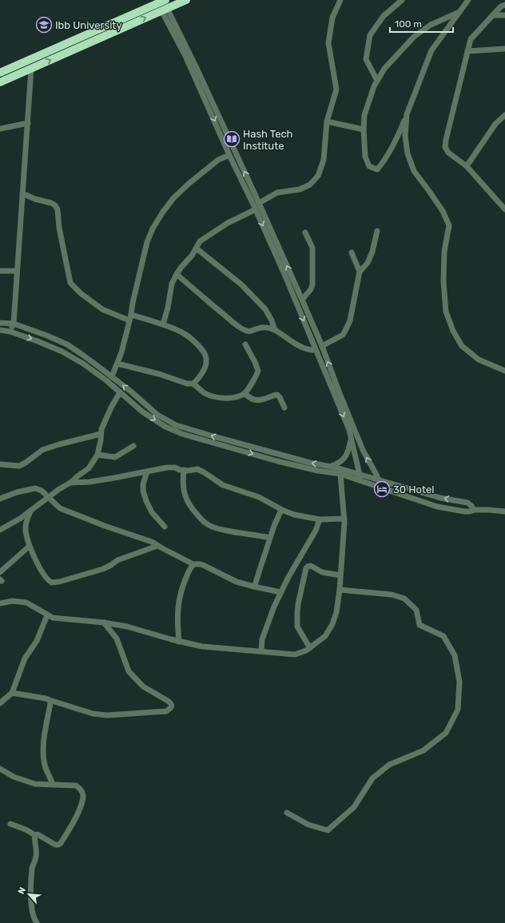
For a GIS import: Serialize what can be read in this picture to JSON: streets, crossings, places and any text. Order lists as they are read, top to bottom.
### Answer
{
  "places": {
    "school or university": ["Ibb University"],
    "library": ["Hash Tech Institute"],
    "hotel": ["30 Hotel"]
  },
  "scale_bar": "100 m",
  "north": "top left"
}
